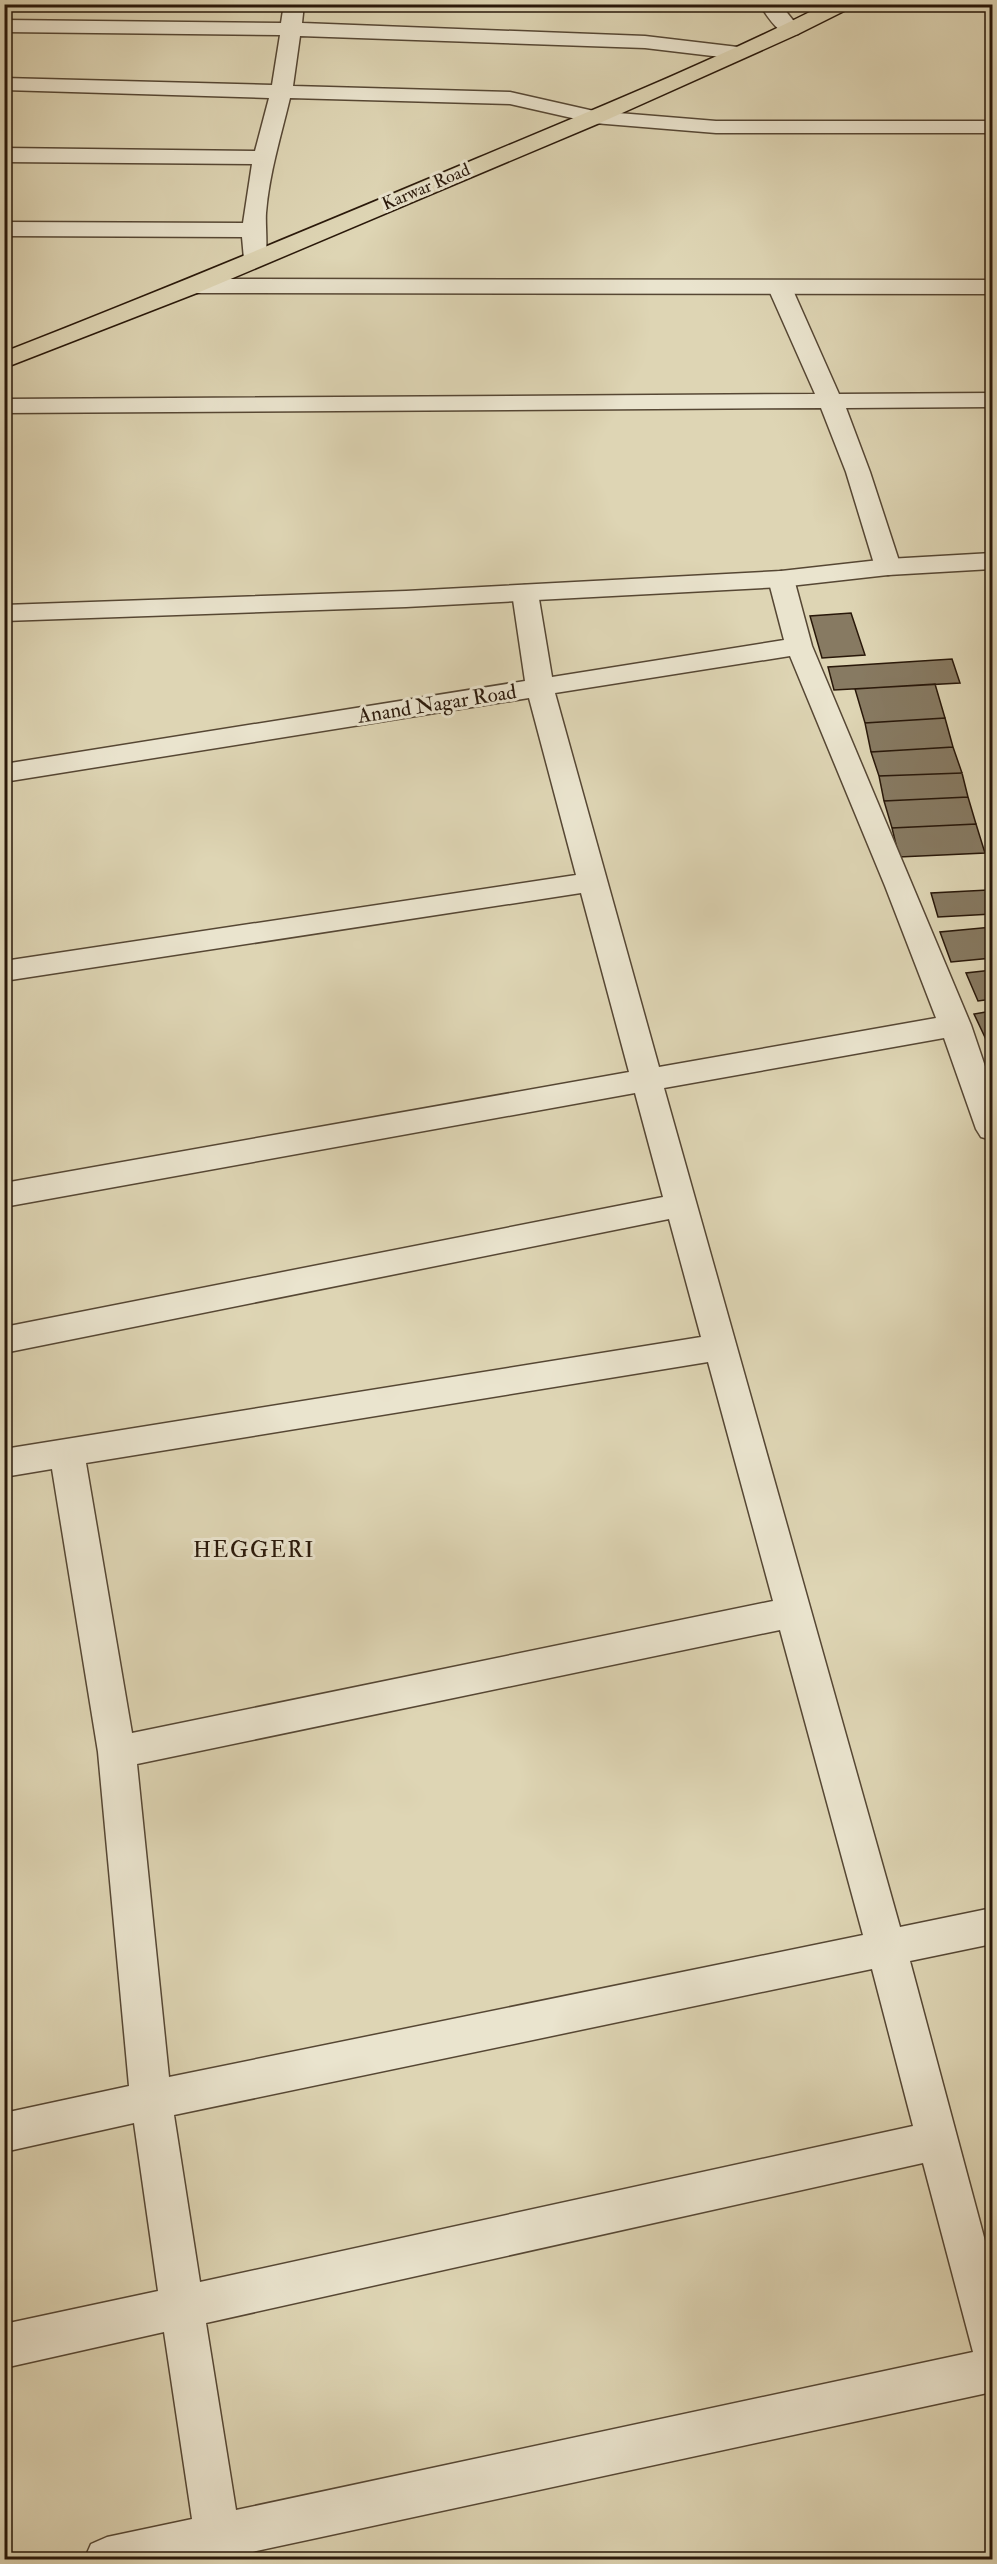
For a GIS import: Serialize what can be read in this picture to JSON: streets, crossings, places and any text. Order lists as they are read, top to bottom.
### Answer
{
  "streets": {
    "highway": ["Karwar Road"],
    "street": ["Anand Nagar Road"]
  },
  "districts": ["HEGGERI"]
}
